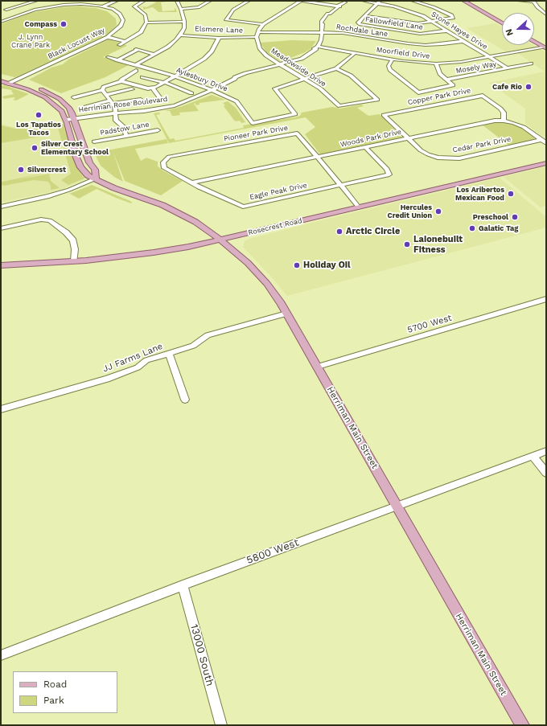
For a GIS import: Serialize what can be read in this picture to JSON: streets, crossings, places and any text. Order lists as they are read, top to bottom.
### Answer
{
  "streets": {
    "main road": ["Rosecrest Road", "Herriman Main Street"],
    "street": [
      "Fallowfield Lane",
      "Elsmere Lane",
      "Rochdale Lane",
      "Stone Hayes Drive",
      "Black Locust Way",
      "Moorfield Drive",
      "Meadowside Drive",
      "Mosely Way",
      "Aylesbury Drive",
      "Copper Park Drive",
      "Herriman Rose Boulevard",
      "Padstow Lane",
      "Pioneer Park Drive",
      "Woods Park Drive",
      "Cedar Park Drive",
      "Eagle Peak Drive",
      "5700 West",
      "JJ Farms Lane",
      "5800 West",
      "13000 South"
    ]
  },
  "crossings": [
    ["Fallowfield Lane", "Stone Hayes Drive"],
    ["Elsmere Lane", "Meadowside Drive"],
    ["Rochdale Lane", "Stone Hayes Drive"],
    ["Stone Hayes Drive", "Moorfield Drive"],
    ["Stone Hayes Drive", "Mosely Way"],
    ["Moorfield Drive", "Herriman Rose Boulevard"],
    ["Meadowside Drive", "Aylesbury Drive"],
    ["Meadowside Drive", "Herriman Rose Boulevard"],
    ["Aylesbury Drive", "Herriman Rose Boulevard"],
    ["Copper Park Drive", "Woods Park Drive"],
    ["Copper Park Drive", "Cedar Park Drive"],
    ["Pioneer Park Drive", "Woods Park Drive"],
    ["Pioneer Park Drive", "Eagle Peak Drive"],
    ["Pioneer Park Drive", "Rosecrest Road"],
    ["Woods Park Drive", "Cedar Park Drive"],
    ["Woods Park Drive", "Eagle Peak Drive"],
    ["Rosecrest Road", "Herriman Main Street"],
    ["5700 West", "Herriman Main Street"],
    ["JJ Farms Lane", "Herriman Main Street"],
    ["Herriman Main Street", "5800 West"],
    ["5800 West", "13000 South"]
  ],
  "parks": ["J. Lynn Crane Park"],
  "places": [
    "Compass",
    "Cafe Rio",
    "Los Tapatios Tacos",
    "Silver Crest Elementary School",
    "Silvercrest",
    "Los Aribertos Mexican Food",
    "Hercules Credit Union",
    "Preschool",
    "Galatic Tag",
    "Arctic Circle",
    "Laionebuilt Fitness",
    "Holiday Oil"
  ],
  "legend": ["Road", "Park"],
  "north": "left"
}
